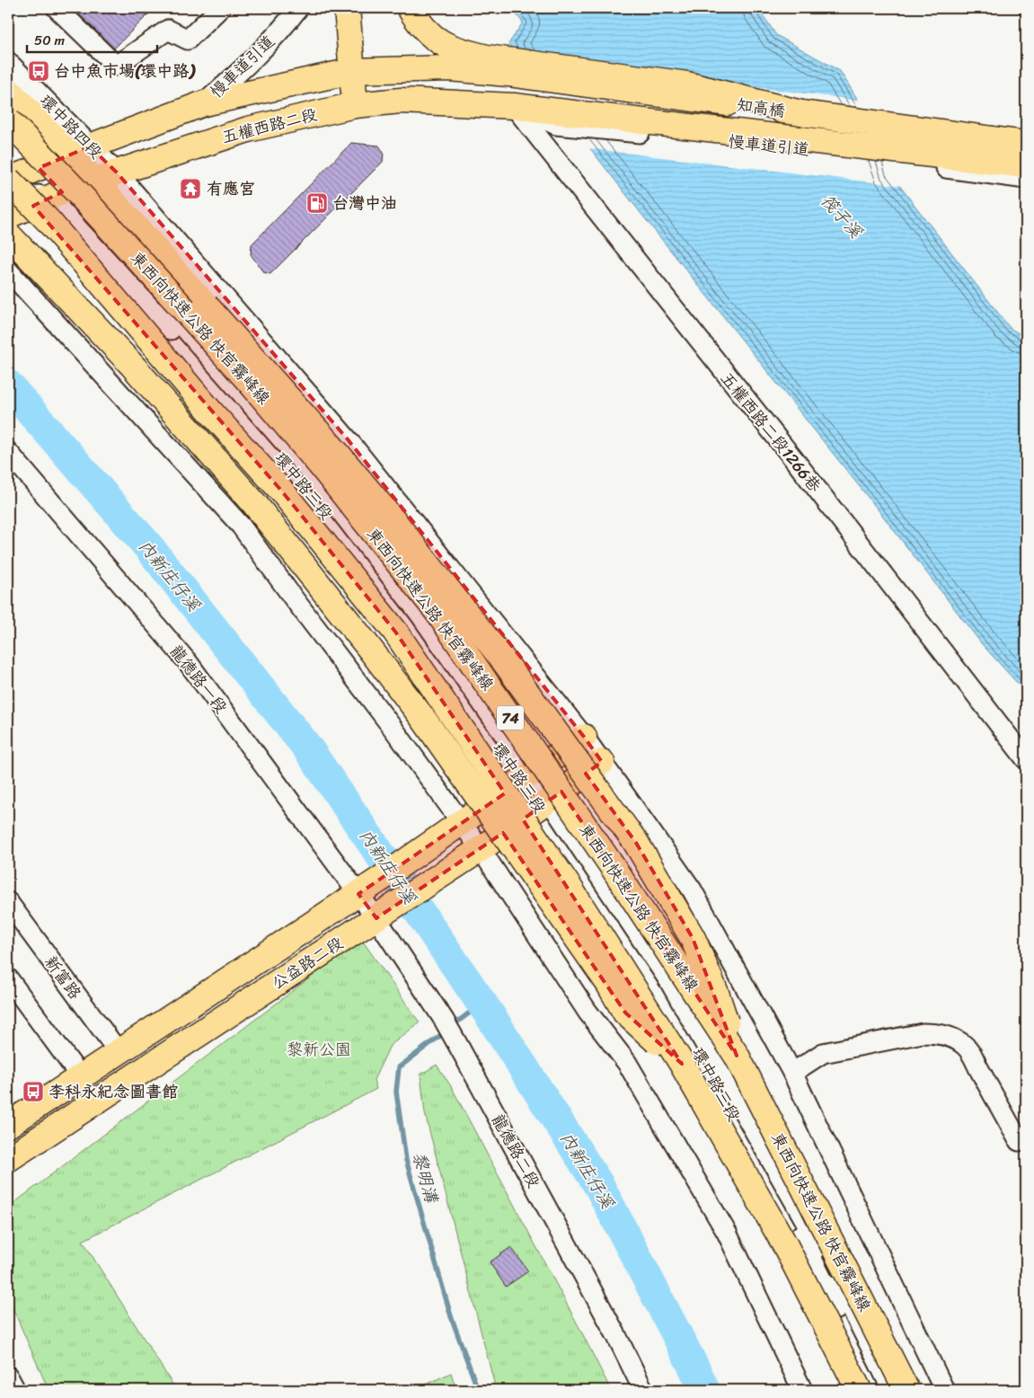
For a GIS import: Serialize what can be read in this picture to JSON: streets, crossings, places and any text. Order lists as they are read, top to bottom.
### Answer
{
  "streets": {
    "main road": [
      "知高橋",
      "五權西路二段",
      "東西向快速公路 快官霧峰線",
      "74",
      "公益路二段"
    ],
    "street": [
      "慢車道引道",
      "環中路四段",
      "五權西路二段1266巷",
      "環中路三段",
      "龍德路一段",
      "新富路",
      "龍德路二段"
    ]
  },
  "crossings": [
    ["知高橋", "五權西路二段"],
    ["五權西路二段", "五權西路二段1266巷"],
    ["五權西路二段", "環中路三段"],
    ["環中路三段", "公益路二段"],
    ["龍德路一段", "公益路二段"],
    ["龍德路一段", "龍德路二段"],
    ["公益路二段", "新富路"],
    ["公益路二段", "龍德路二段"]
  ],
  "water": ["筏子溪", "內新庄仔溪", "黎明溝"],
  "parks": ["黎新公園"],
  "places": {
    "bus stop": ["台中魚市場(環中路)", "李科永紀念圖書館"],
    "temple": ["有應宮"],
    "fuel station": ["台灣中油"]
  },
  "scale_bar": "50 m"
}
